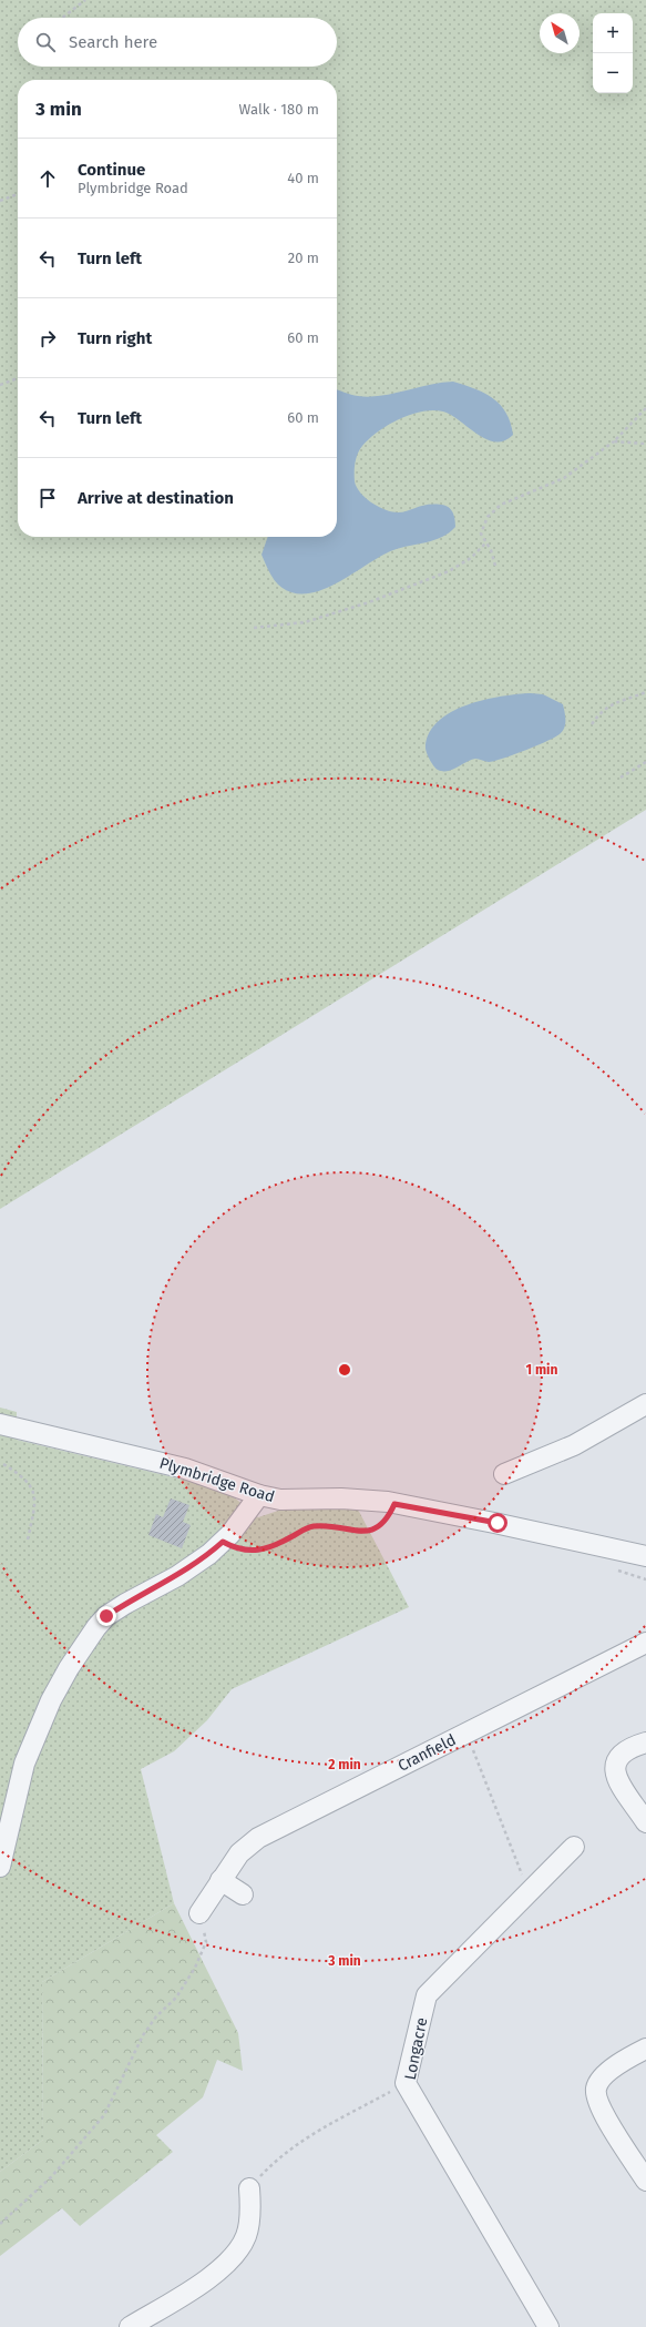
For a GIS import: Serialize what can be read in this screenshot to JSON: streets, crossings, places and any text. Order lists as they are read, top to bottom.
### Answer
{
  "streets": {
    "street": ["Plymbridge Road", "Cranfield", "Longacre"]
  },
  "north": "top left",
  "page": {
    "map_buttons": ["+", "−"],
    "search": "Search here",
    "heading": ["3 min", "Walk · 180 m"],
    "list": [
      ["Continue", "Plymbridge Road", "40 m"],
      ["Turn left", "20 m"],
      ["Turn right", "60 m"],
      ["Turn left", "60 m"],
      "Arrive at destination"
    ]
  },
  "rings": ["1 min", "2 min", "3 min"]
}
